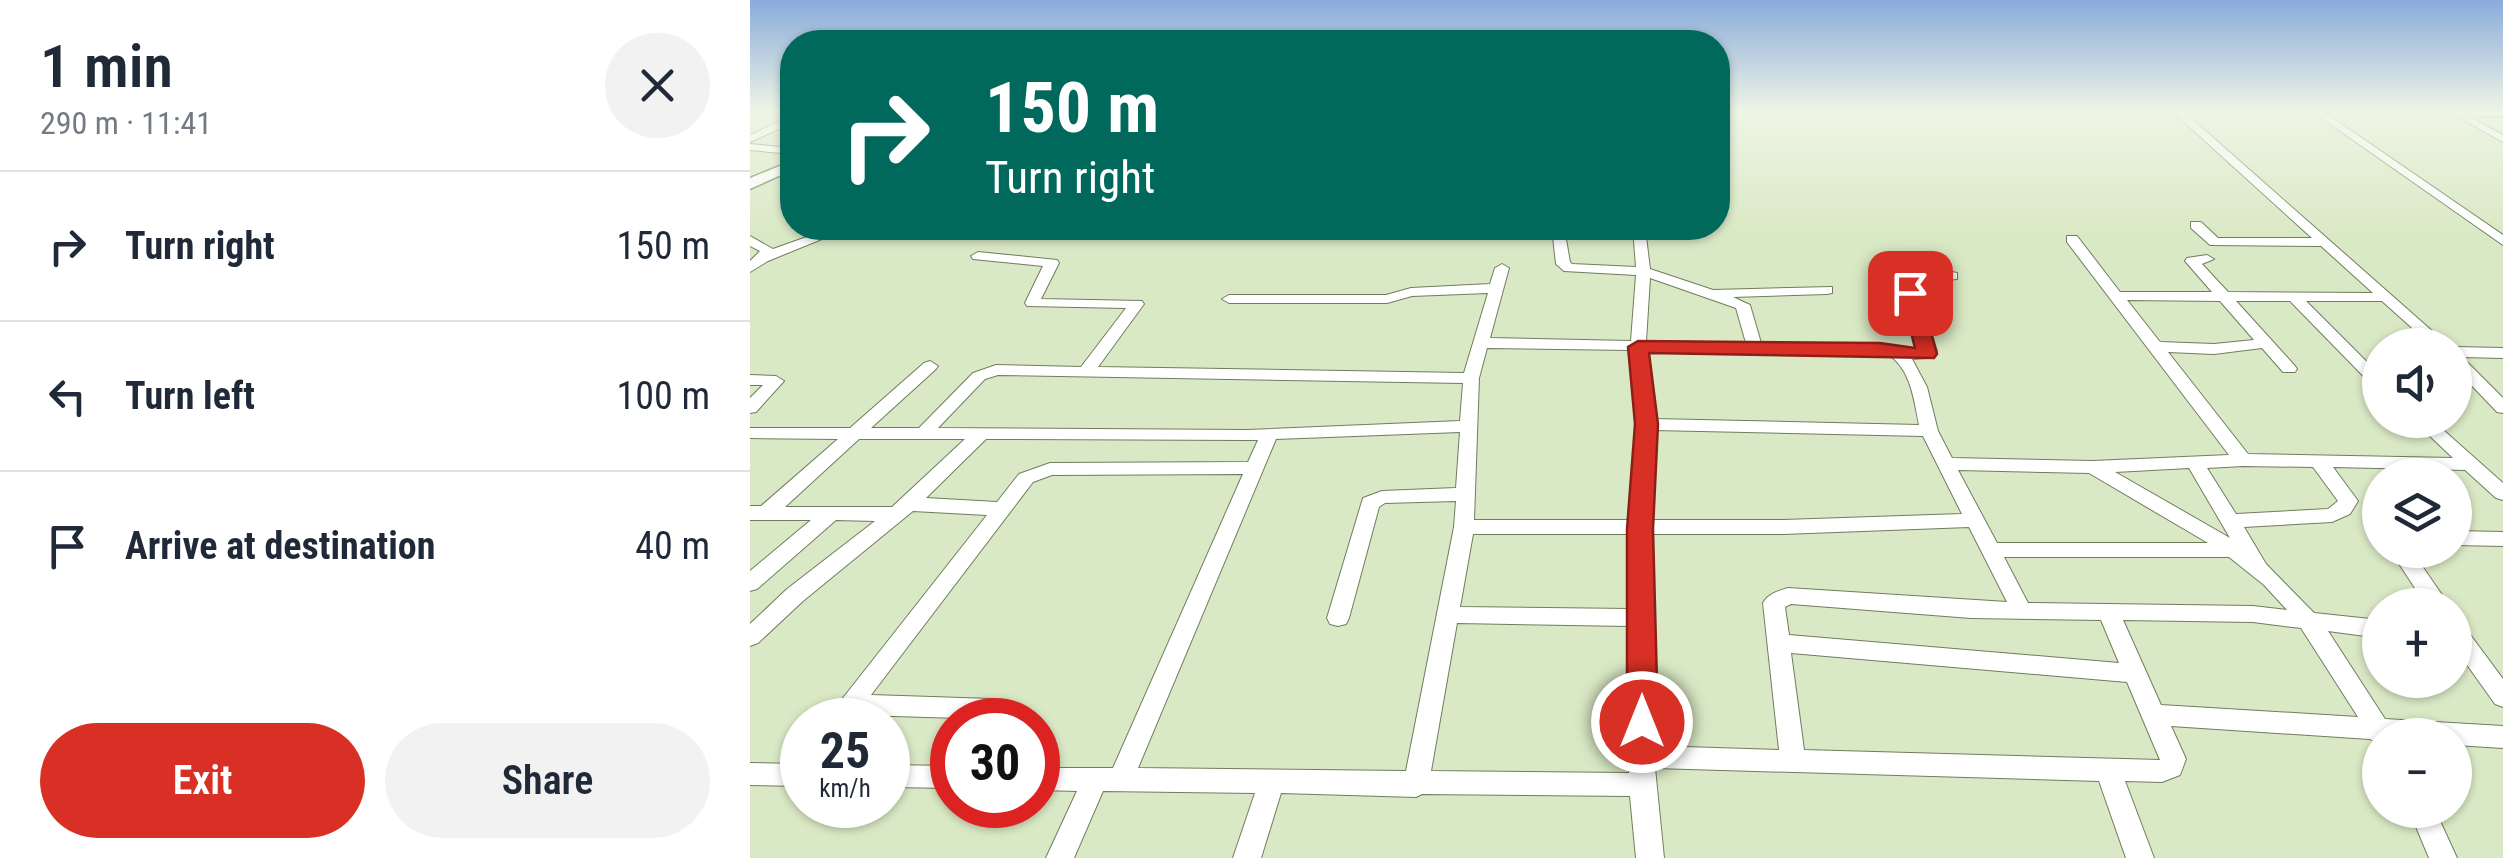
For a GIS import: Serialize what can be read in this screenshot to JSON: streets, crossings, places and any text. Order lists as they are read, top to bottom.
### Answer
{
  "page": {
    "heading": ["1 min", "290 m · 11:41"],
    "turn": ["150 m", "Turn right"],
    "list": [
      {
        "name": "Turn right",
        "value": "150 m"
      },
      {
        "name": "Turn left",
        "value": "100 m"
      },
      {
        "name": "Arrive at destination",
        "value": "40 m"
      }
    ],
    "map_buttons": ["+", "−"],
    "speed": "25 km/h",
    "limit": "30",
    "buttons": ["Exit", "Share"]
  }
}
